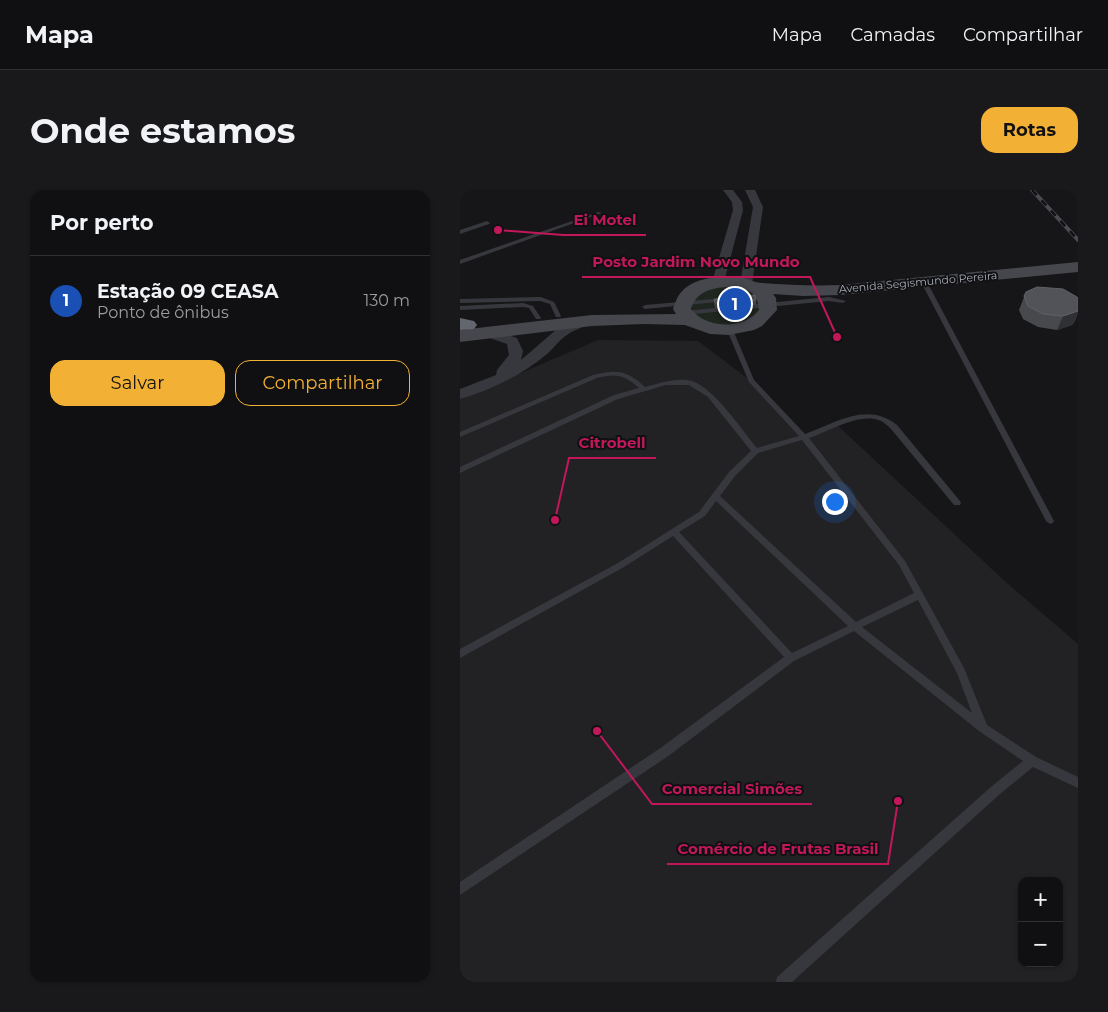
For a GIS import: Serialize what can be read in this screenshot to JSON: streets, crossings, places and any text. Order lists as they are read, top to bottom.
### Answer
{
  "streets": {
    "main road": ["Avenida Segismundo Pereira"]
  },
  "places": [
    "Ei Motel",
    "Posto Jardim Novo Mundo",
    "Citrobell",
    "Comercial Simões",
    "Comércio de Frutas Brasil"
  ],
  "page": {
    "header": "Mapa",
    "nav": ["Mapa", "Camadas", "Compartilhar"],
    "buttons": [
      "Rotas",
      ["Salvar", "Compartilhar"]
    ],
    "title": "Onde estamos",
    "heading": "Por perto",
    "list": [
      {
        "mark": "1",
        "name": "Estação 09 CEASA",
        "note": "Ponto de ônibus",
        "value": "130 m"
      }
    ],
    "pins": "1",
    "map_buttons": ["+", "−"]
  }
}
